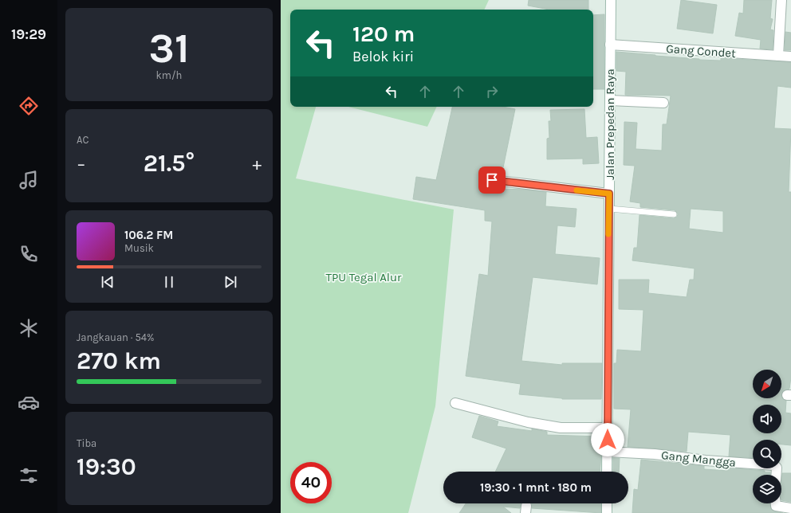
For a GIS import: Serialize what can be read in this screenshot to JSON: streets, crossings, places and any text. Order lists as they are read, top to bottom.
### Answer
{
  "streets": {
    "street": ["Gang Condet", "Jalan Prepedan Raya", "Gang Mangga"]
  },
  "crossings": [
    ["Gang Condet", "Jalan Prepedan Raya"],
    ["Jalan Prepedan Raya", "Gang Mangga"]
  ],
  "parks": ["TPU Tegal Alur"],
  "north": "bottom left",
  "page": {
    "tabs": "19:29",
    "tile": [
      ["31", "km/h"],
      "AC",
      ["Jangkauan · 54%", "270 km"],
      ["Tiba", "19:30"]
    ],
    "turn": ["120 m", "Belok kiri"],
    "heat": ["−", "21.5°", "+"],
    "song": ["106.2 FM", "Musik"],
    "limit": "40",
    "trip": "19:30 · 1 mnt · 180 m"
  }
}
